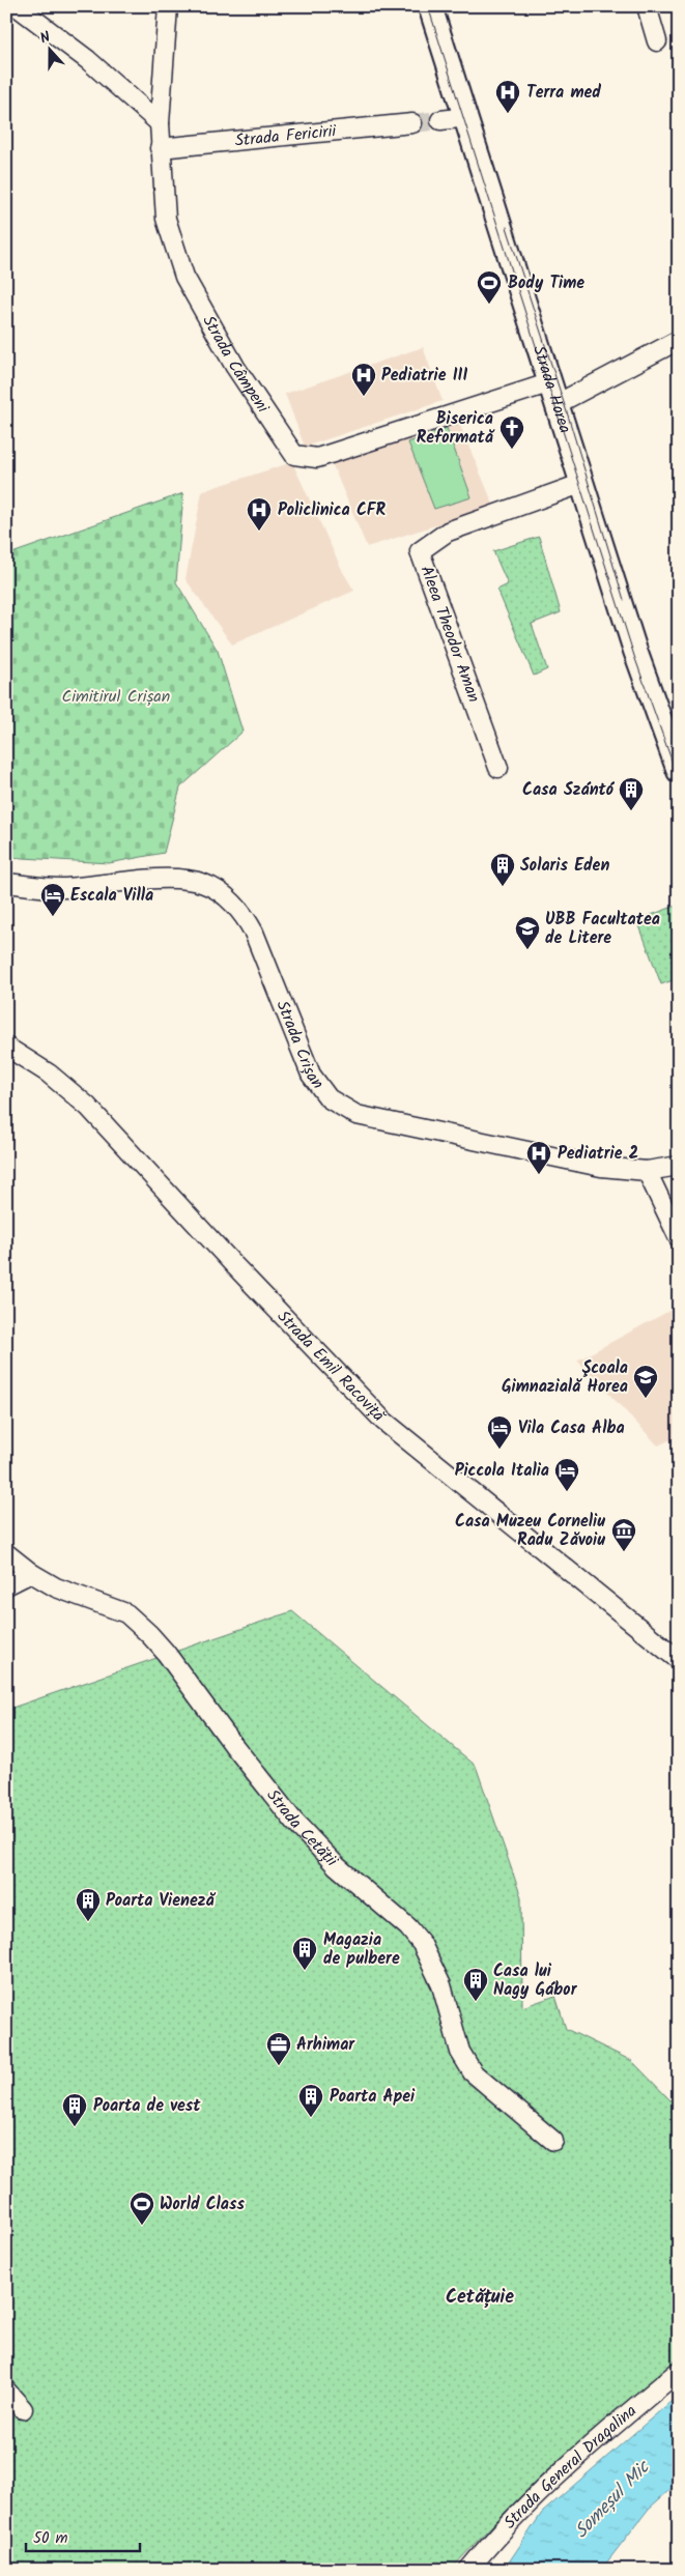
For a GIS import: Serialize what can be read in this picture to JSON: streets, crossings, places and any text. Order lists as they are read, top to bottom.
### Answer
{
  "streets": {
    "main road": ["Strada Horea"],
    "street": [
      "Strada Fericirii",
      "Strada Câmpeni",
      "Aleea Theodor Aman",
      "Strada Crișan",
      "Strada Emil Racoviță",
      "Strada Cetății",
      "Strada General Dragalina"
    ]
  },
  "crossings": [
    ["Strada Fericirii", "Strada Câmpeni"],
    ["Strada Câmpeni", "Strada Horea"],
    ["Strada Horea", "Aleea Theodor Aman"]
  ],
  "districts": ["Cetățuie"],
  "water": ["Someșul Mic"],
  "parks": ["Cimitirul Crișan"],
  "places": {
    "hospital": [
      "Terra med",
      "Pediatrie III",
      "Policlinica CFR",
      "Pediatrie 2"
    ],
    "sports": ["Body Time", "World Class"],
    "church": ["Biserica Reformată"],
    "building": [
      "Casa Szántó",
      "Solaris Eden",
      "Poarta Vieneză",
      "Magazia de pulbere",
      "Casa lui Nagy Gábor",
      "Poarta Apei",
      "Poarta de vest"
    ],
    "hotel": ["Escala Villa", "Vila Casa Alba", "Piccola Italia"],
    "school or university": ["UBB Facultatea de Litere", "Şcoala Gimnazială Horea"],
    "museum": ["Casa Muzeu Corneliu Radu Zăvoiu"],
    "office": ["Arhimar"]
  },
  "scale_bar": "50 m",
  "north": "top"
}
